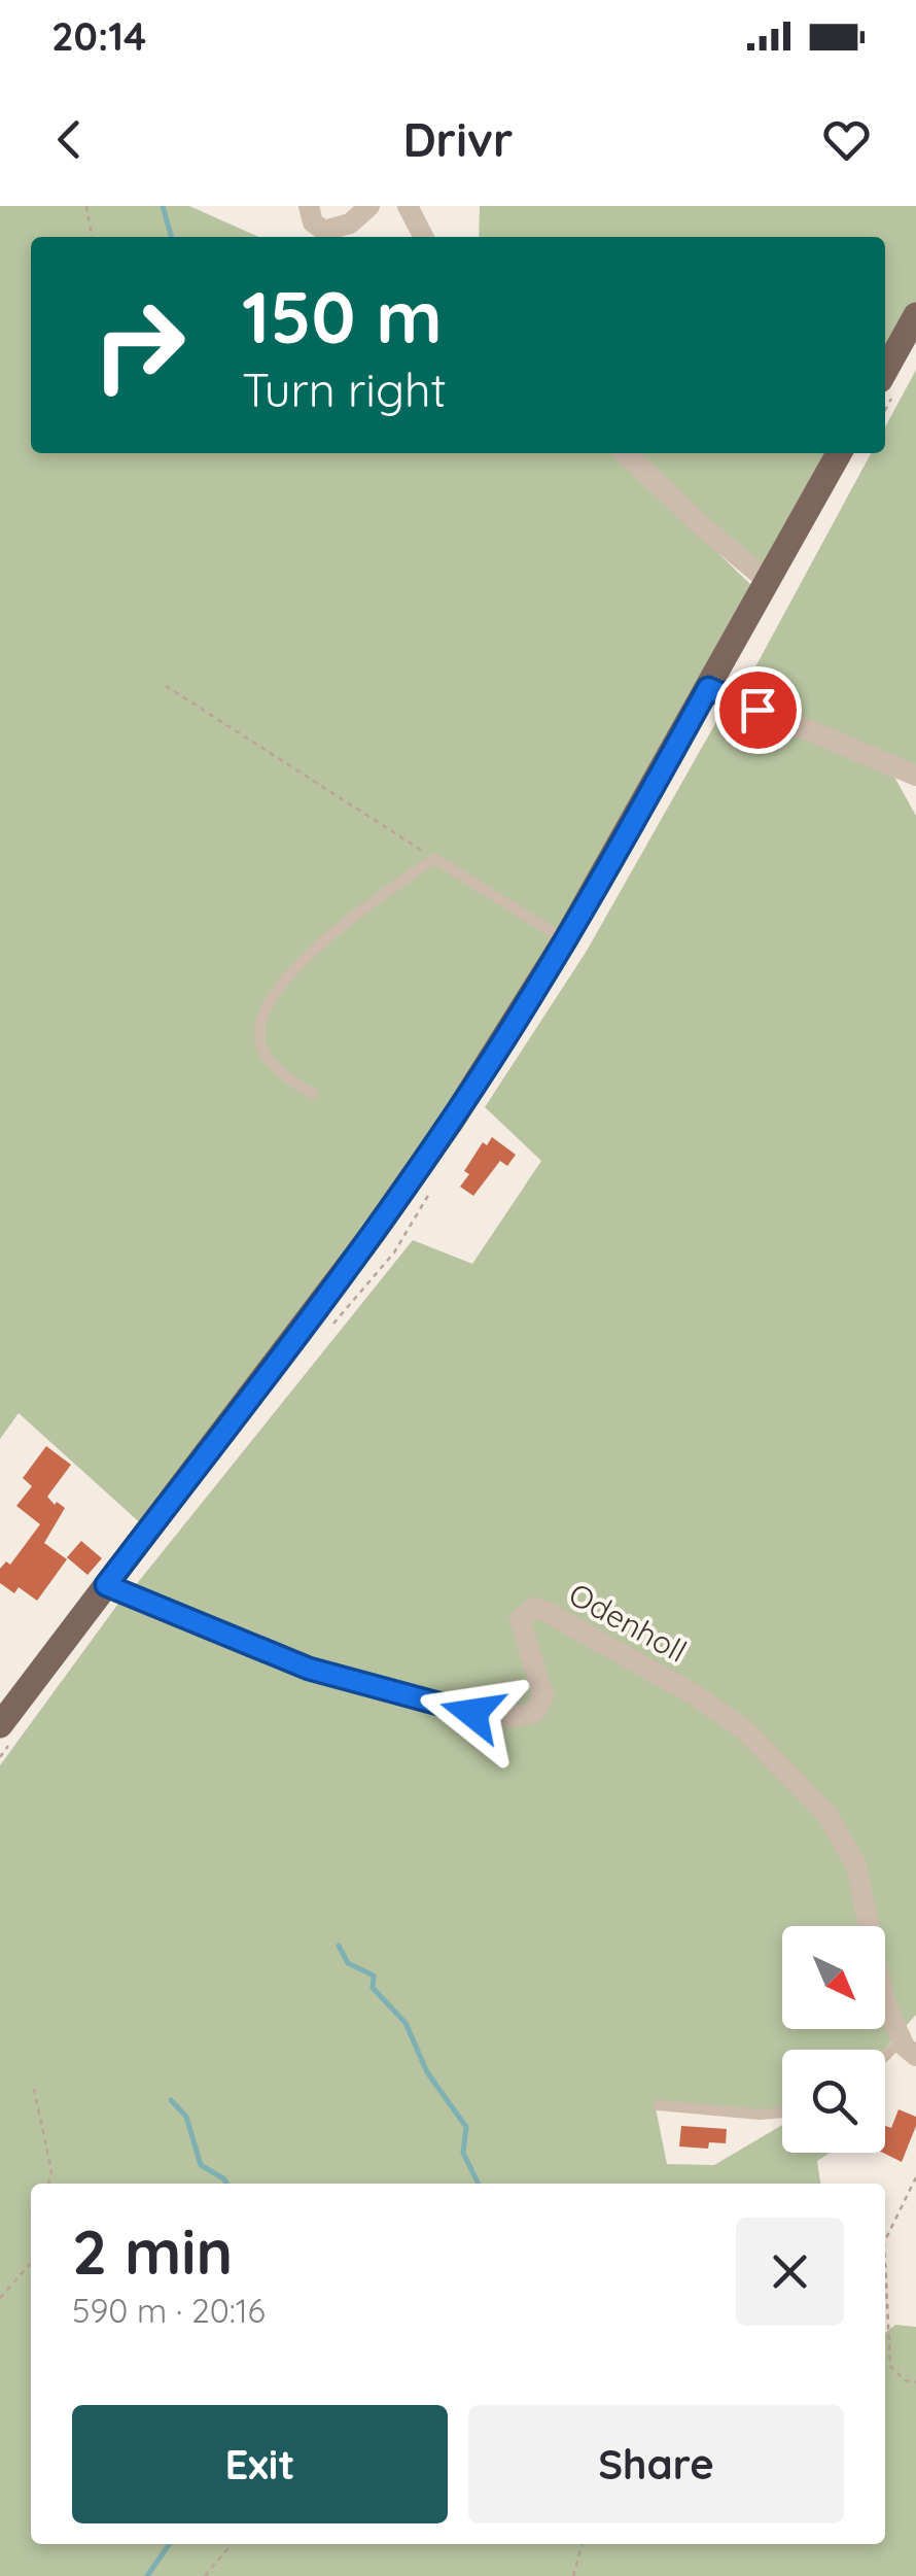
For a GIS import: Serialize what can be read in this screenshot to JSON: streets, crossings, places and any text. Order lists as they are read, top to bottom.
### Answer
{
  "streets": {
    "street": ["Odenholl"]
  },
  "north": "bottom right",
  "page": {
    "status": "20:14",
    "header": "Drivr",
    "turn": ["150 m", "Turn right"],
    "heading": ["2 min", "590 m · 20:16"],
    "buttons": ["Exit", "Share"]
  }
}
